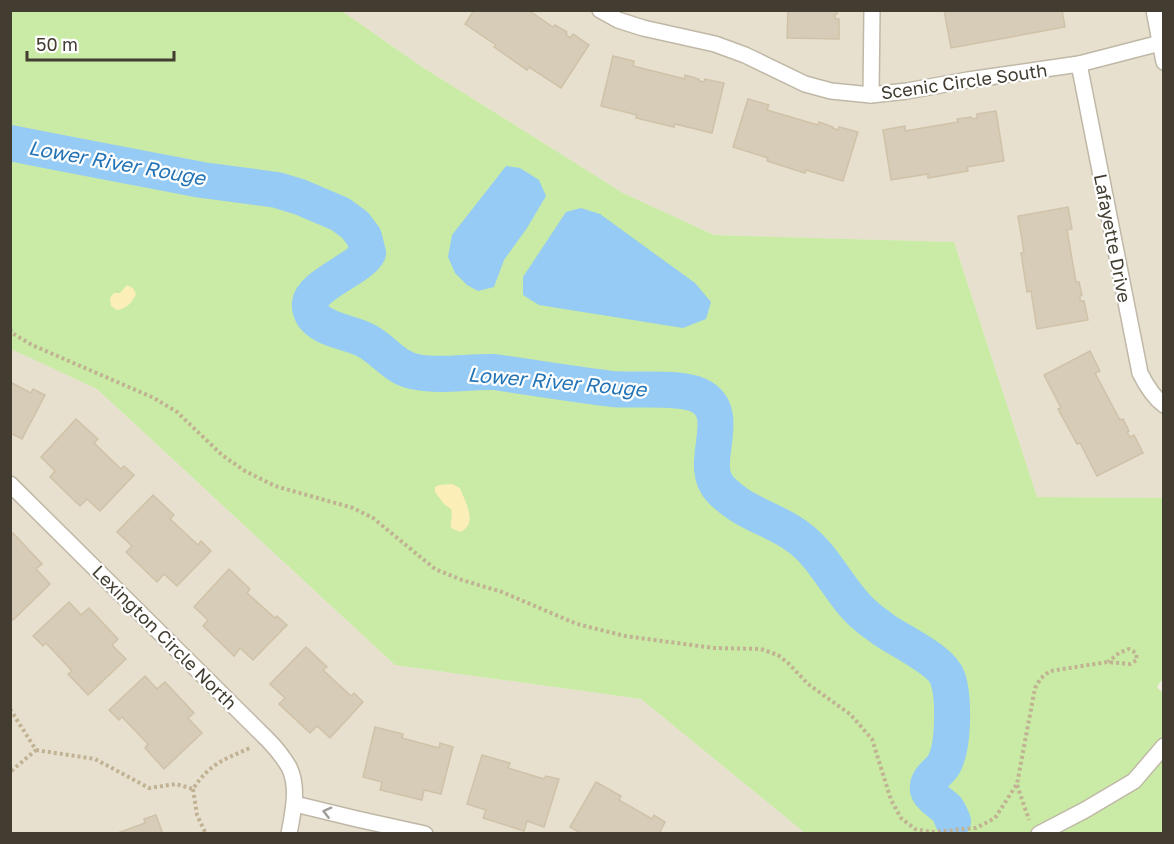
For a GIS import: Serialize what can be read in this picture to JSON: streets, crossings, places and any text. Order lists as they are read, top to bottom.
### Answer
{
  "streets": {
    "street": ["Scenic Circle South", "Lafayette Drive", "Lexington Circle North"]
  },
  "crossings": [
    ["Scenic Circle South", "Lafayette Drive"]
  ],
  "water": ["Lower River Rouge"],
  "scale_bar": "50 m"
}
